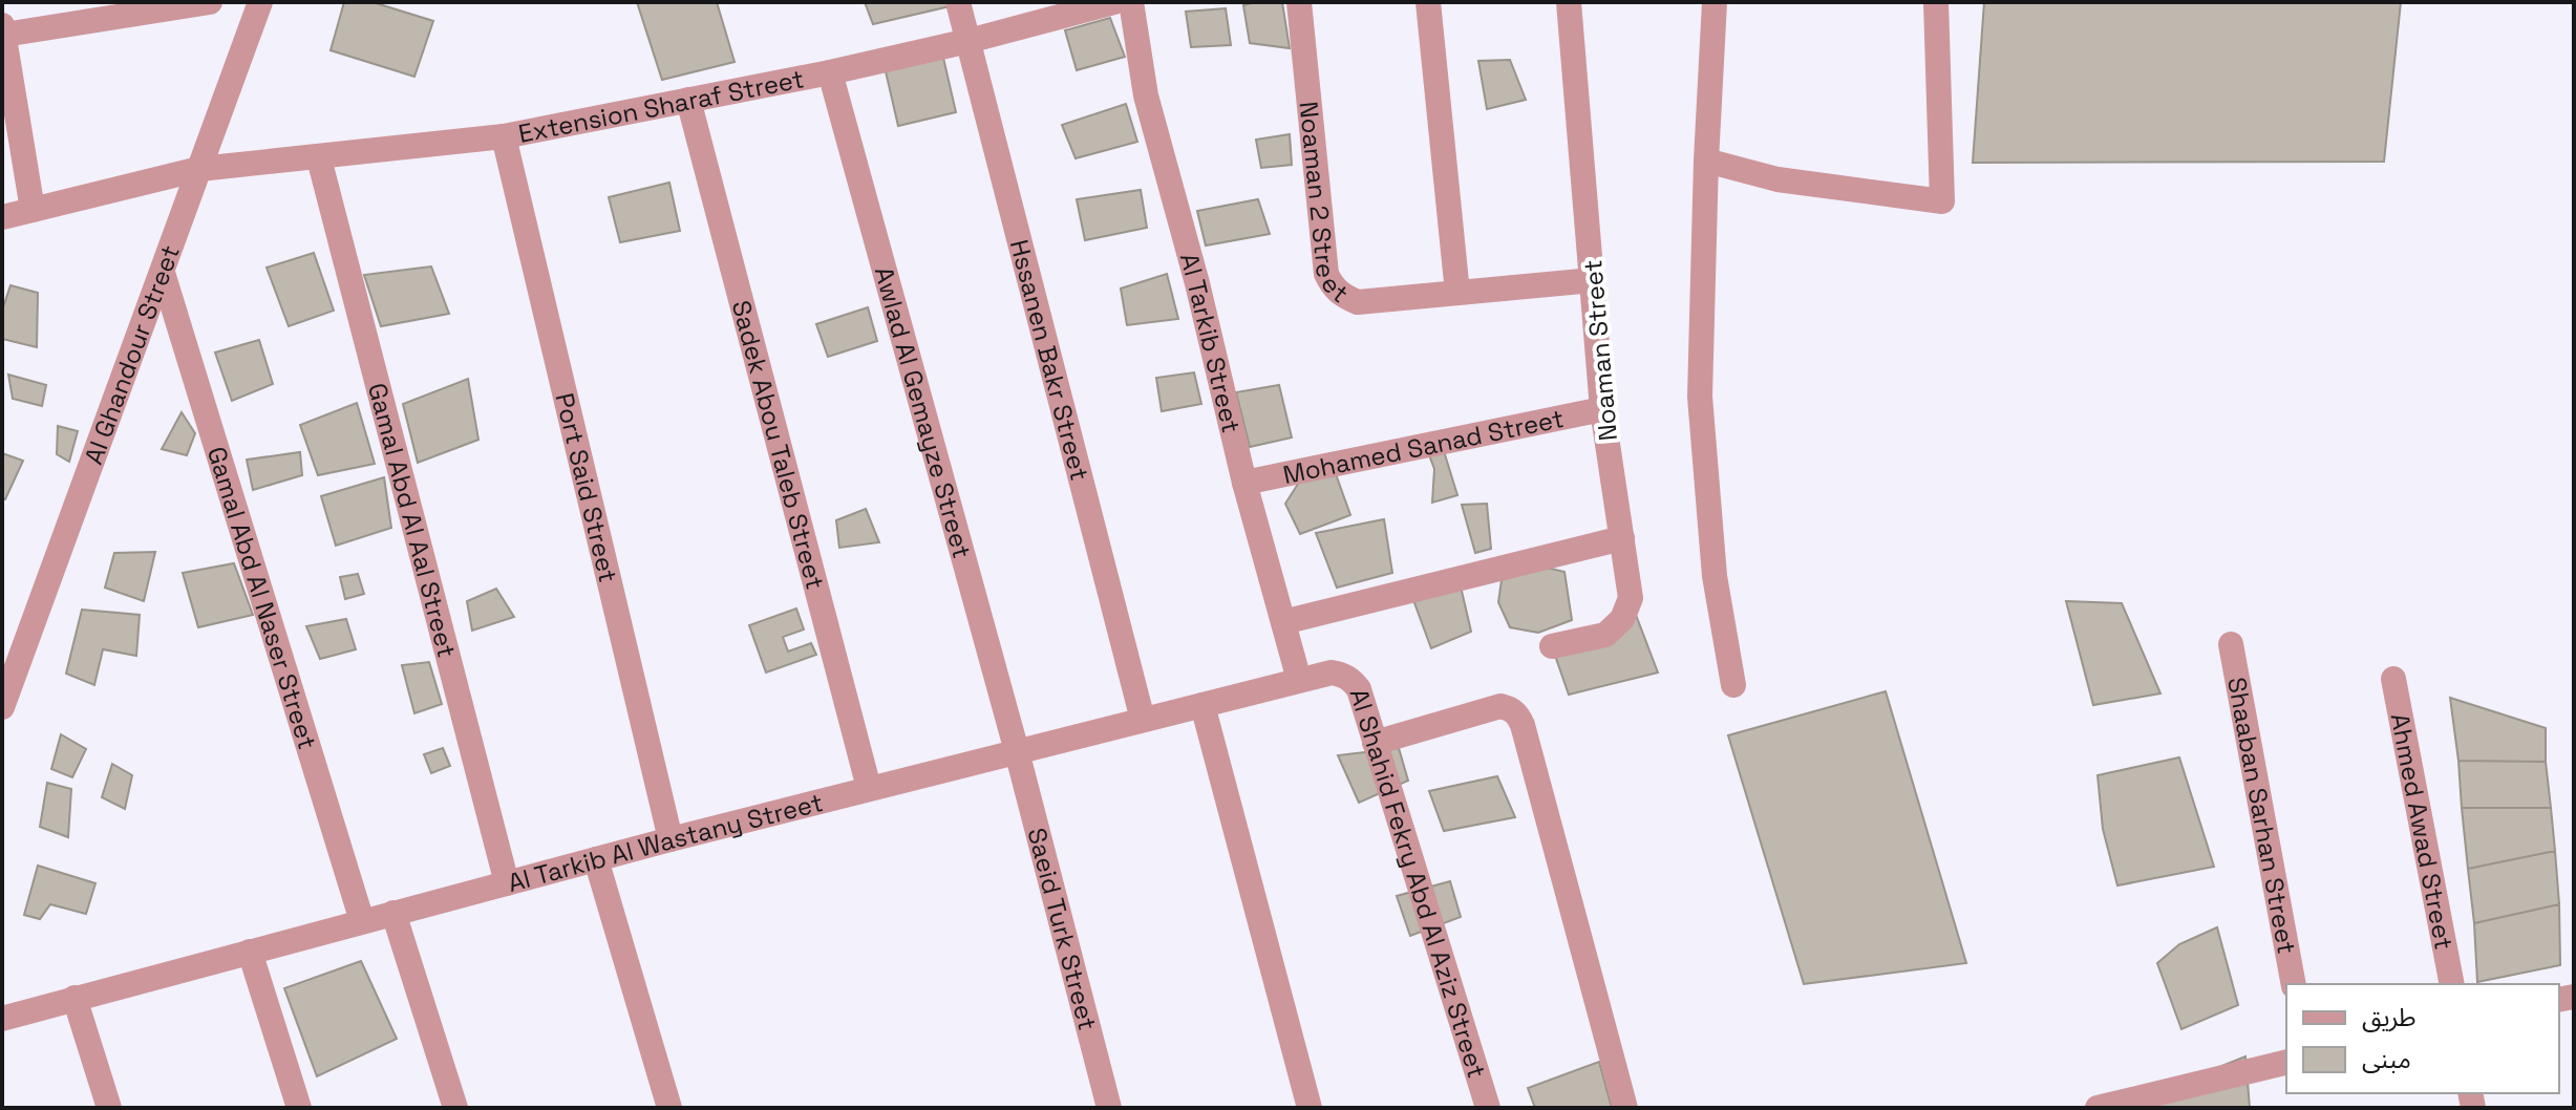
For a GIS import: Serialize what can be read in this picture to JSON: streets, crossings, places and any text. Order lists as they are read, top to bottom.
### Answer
{
  "streets": {
    "street": [
      "Extension Sharaf Street",
      "Noaman 2 Street",
      "Al Tarkib Street",
      "Noaman Street",
      "Al Ghandour Street",
      "Hssanen Bakr Street",
      "Awlad Al Gemayze Street",
      "Sadek Abou Taleb Street",
      "Mohamed Sanad Street",
      "Port Said Street",
      "Gamal Abd Al Aal Street",
      "Gamal Abd Al Naser Street",
      "Shaaban Sarhan Street",
      "Ahmed Awad Street",
      "Al Tarkib Al Wastany Street",
      "Al Shahid Fekry Abd Al Aziz Street",
      "Saeid Turk Street"
    ]
  },
  "crossings": [
    ["Extension Sharaf Street", "Al Ghandour Street"],
    ["Extension Sharaf Street", "Hssanen Bakr Street"],
    ["Extension Sharaf Street", "Awlad Al Gemayze Street"],
    ["Extension Sharaf Street", "Sadek Abou Taleb Street"],
    ["Extension Sharaf Street", "Port Said Street"],
    ["Extension Sharaf Street", "Gamal Abd Al Aal Street"],
    ["Noaman 2 Street", "Noaman Street"],
    ["Al Tarkib Street", "Mohamed Sanad Street"],
    ["Al Tarkib Street", "Al Tarkib Al Wastany Street"],
    ["Noaman Street", "Mohamed Sanad Street"],
    ["Al Ghandour Street", "Gamal Abd Al Naser Street"],
    ["Hssanen Bakr Street", "Al Tarkib Al Wastany Street"],
    ["Awlad Al Gemayze Street", "Al Tarkib Al Wastany Street"],
    ["Awlad Al Gemayze Street", "Saeid Turk Street"],
    ["Sadek Abou Taleb Street", "Al Tarkib Al Wastany Street"],
    ["Port Said Street", "Al Tarkib Al Wastany Street"],
    ["Gamal Abd Al Aal Street", "Al Tarkib Al Wastany Street"],
    ["Gamal Abd Al Naser Street", "Al Tarkib Al Wastany Street"],
    ["Al Tarkib Al Wastany Street", "Al Shahid Fekry Abd Al Aziz Street"],
    ["Al Tarkib Al Wastany Street", "Saeid Turk Street"]
  ],
  "legend": ["طريق", "مبنى"]
}
